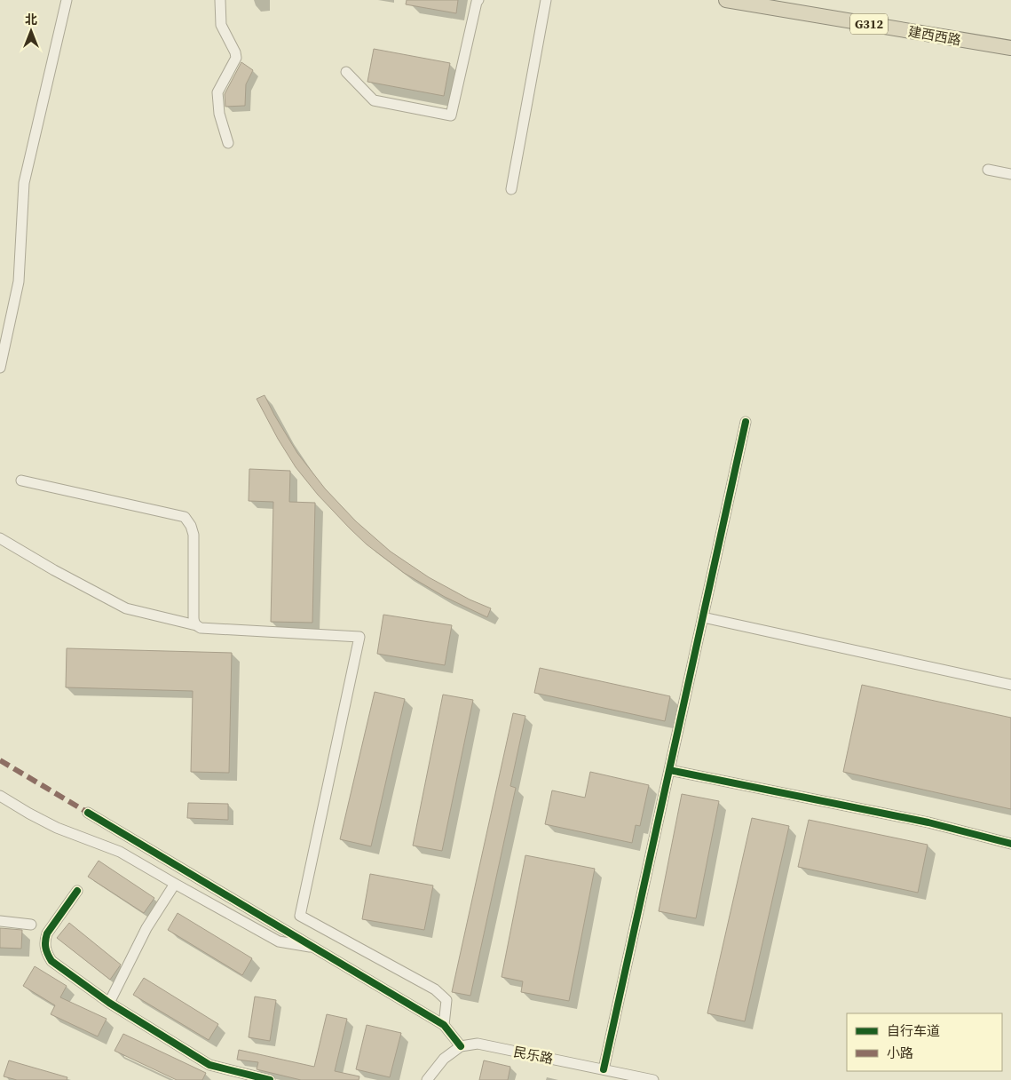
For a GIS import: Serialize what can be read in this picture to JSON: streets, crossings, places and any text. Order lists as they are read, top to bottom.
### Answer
{
  "streets": {
    "highway": ["G312", "建西西路"],
    "street": ["民乐路"]
  },
  "legend": ["自行车道", "小路"],
  "north": "top"
}
